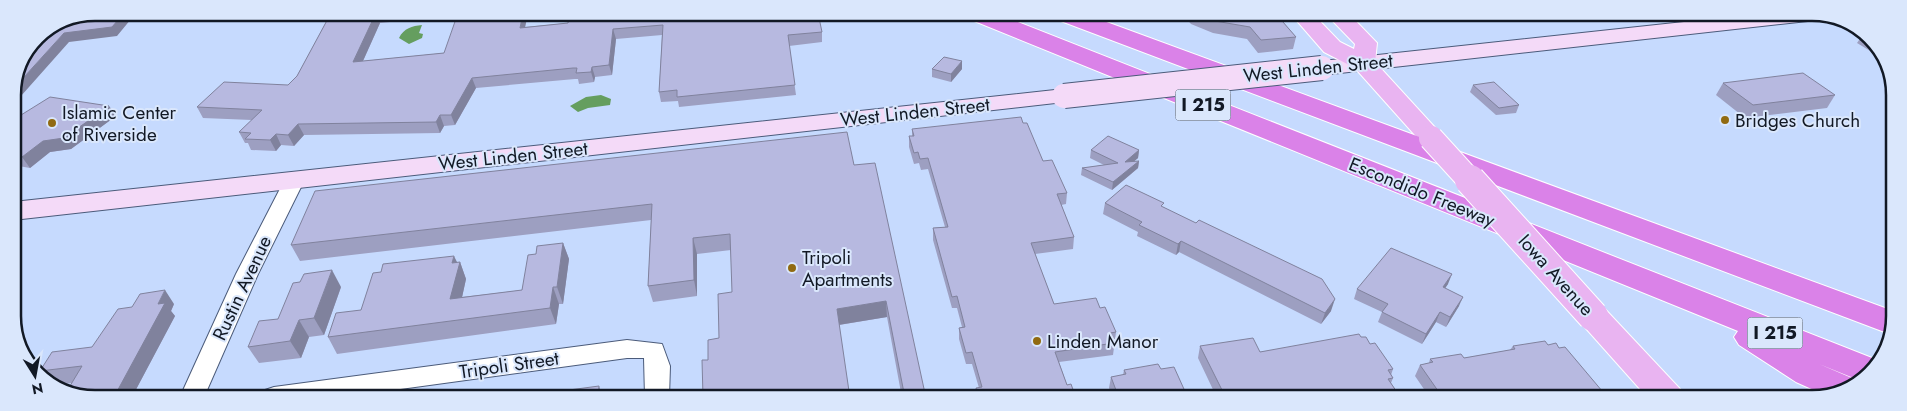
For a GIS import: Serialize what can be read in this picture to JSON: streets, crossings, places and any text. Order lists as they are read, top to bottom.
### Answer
{
  "streets": {
    "highway": ["I 215", "Escondido Freeway"],
    "main road": ["Iowa Avenue"],
    "street": ["West Linden Street", "Rustin Avenue", "Tripoli Street"]
  },
  "crossings": [
    ["West Linden Street", "Iowa Avenue"],
    ["West Linden Street", "Rustin Avenue"]
  ],
  "places": [
    "Bridges Church",
    "Islamic Center of Riverside",
    "Tripoli Apartments",
    "Linden Manor"
  ],
  "north": "bottom"
}
